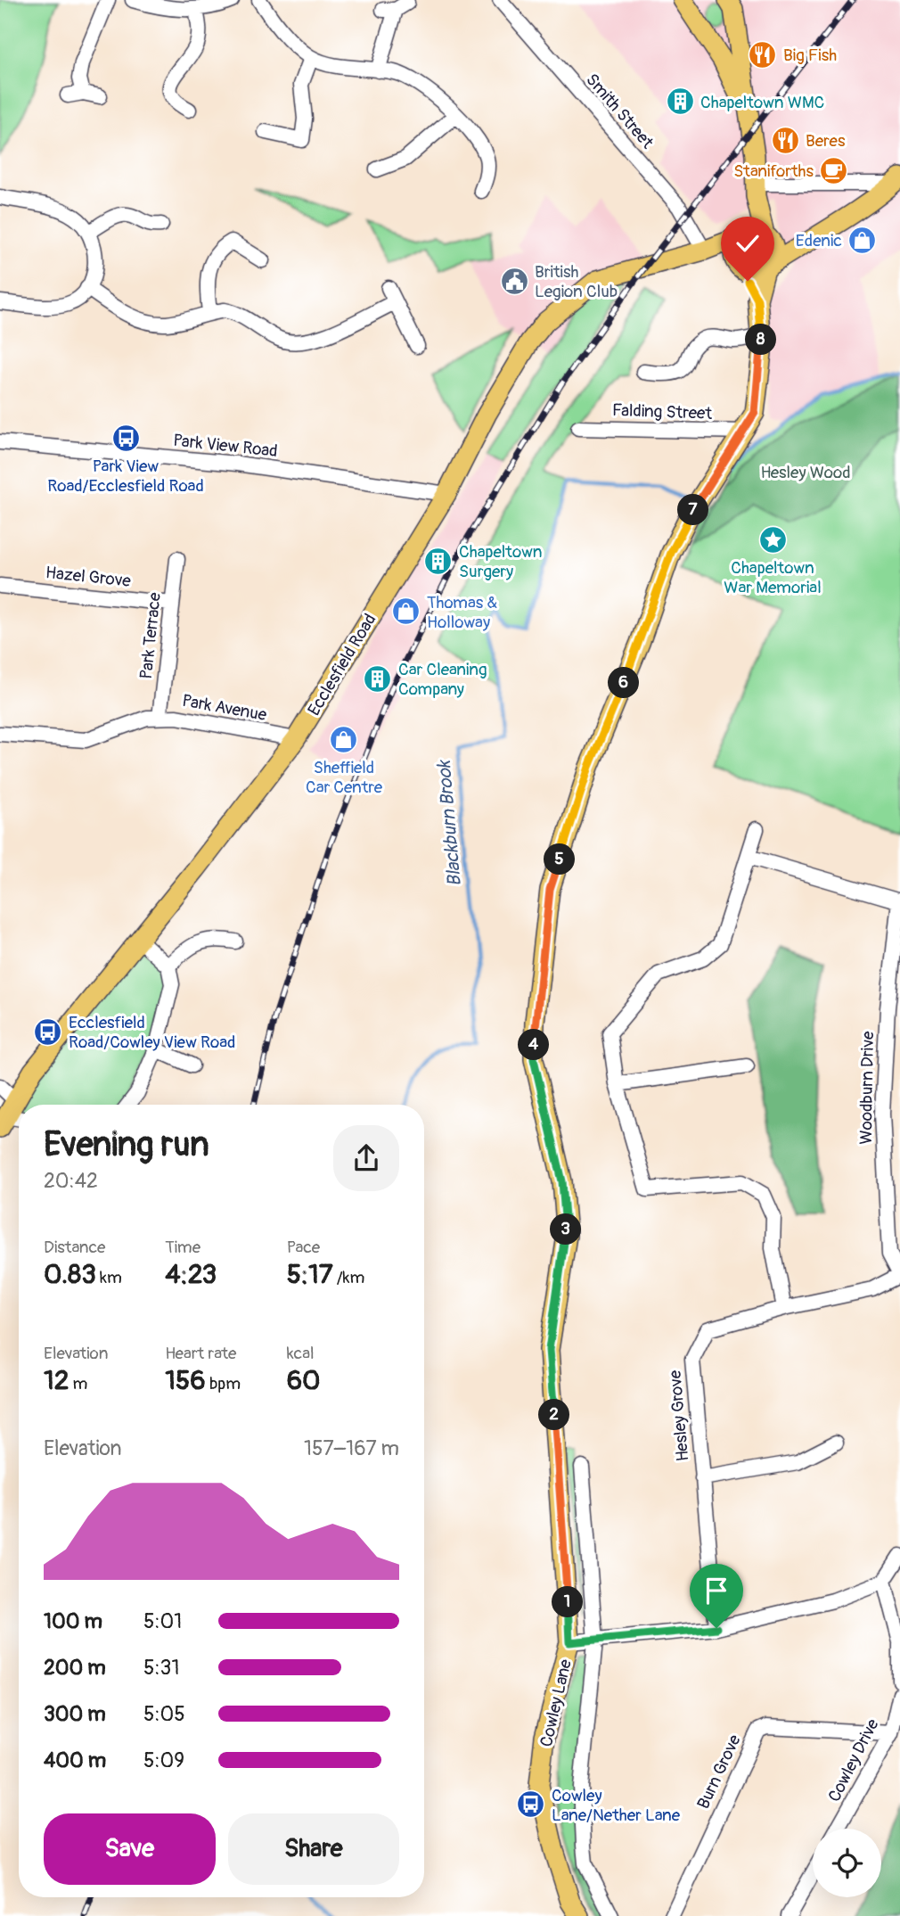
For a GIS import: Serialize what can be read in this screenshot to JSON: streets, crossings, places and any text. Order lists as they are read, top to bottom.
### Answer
{
  "streets": {
    "main road": ["Ecclesfield Road", "Cowley Lane"],
    "street": [
      "Smith Street",
      "Falding Street",
      "Park View Road",
      "Hazel Grove",
      "Park Terrace",
      "Park Avenue",
      "Woodburn Drive",
      "Hesley Grove",
      "Cowley Drive",
      "Burn Grove"
    ]
  },
  "crossings": [
    ["Smith Street", "Ecclesfield Road"],
    ["Falding Street", "Cowley Lane"],
    ["Park View Road", "Ecclesfield Road"],
    ["Hazel Grove", "Park Terrace"],
    ["Park Terrace", "Park Avenue"],
    ["Ecclesfield Road", "Park Avenue"],
    ["Ecclesfield Road", "Cowley Lane"],
    ["Woodburn Drive", "Hesley Grove"],
    ["Cowley Drive", "Burn Grove"]
  ],
  "water": ["Blackburn Brook"],
  "parks": ["Hesley Wood"],
  "places": {
    "restaurant": ["Big Fish", "Beres"],
    "building": ["Chapeltown WMC", "Chapeltown Surgery", "Car Cleaning Company"],
    "cafe": ["Staniforths"],
    "shop": ["Edenic", "Thomas & Holloway", "Sheffield Car Centre"],
    "public building": ["British Legion Club"],
    "bus stop": ["Park View Road/Ecclesfield Road", "Ecclesfield Road/Cowley View Road", "Cowley Lane/Nether Lane"],
    "place": ["Chapeltown War Memorial"]
  },
  "page": {
    "pins": [
      "8",
      "7",
      "6",
      "5",
      "4",
      "3",
      "2",
      "1"
    ],
    "heading": ["Evening run", "20:42"],
    "stats": [
      ["Distance", "0.83 km"],
      ["Time", "4:23"],
      ["Pace", "5:17 /km"],
      ["Elevation", "12 m"],
      ["Heart rate", "156 bpm"],
      ["kcal", "60"]
    ],
    "chart": ["Elevation", "157–167 m"],
    "list": [
      {
        "name": "100 m",
        "note": "5:01"
      },
      {
        "name": "200 m",
        "note": "5:31"
      },
      {
        "name": "300 m",
        "note": "5:05"
      },
      {
        "name": "400 m",
        "note": "5:09"
      }
    ],
    "buttons": ["Save", "Share"]
  }
}
